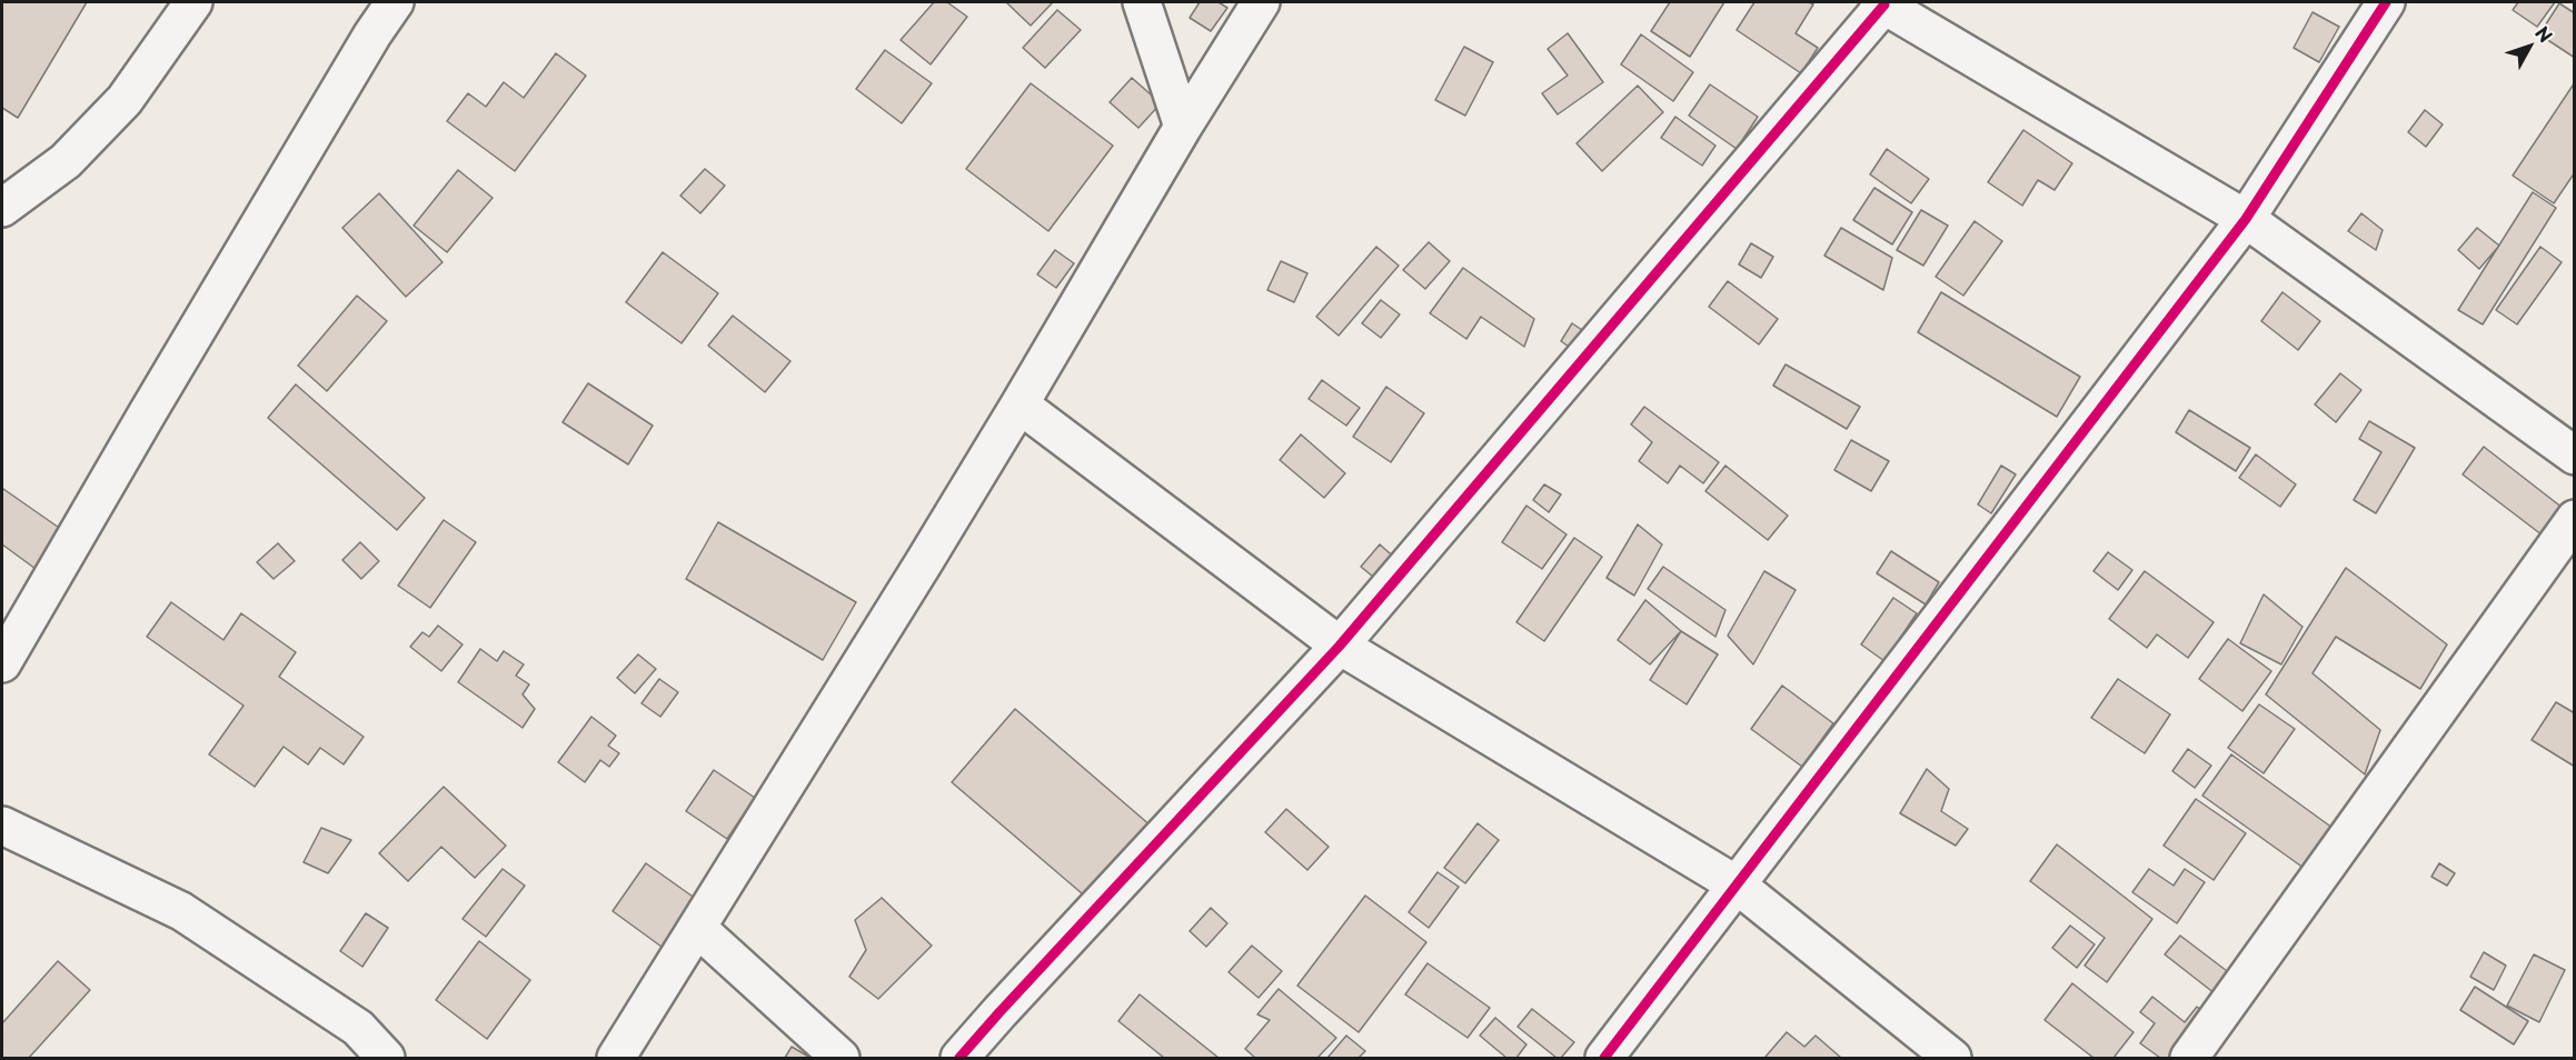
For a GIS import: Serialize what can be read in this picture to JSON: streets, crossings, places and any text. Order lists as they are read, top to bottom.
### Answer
{
  "north": "top right"
}
